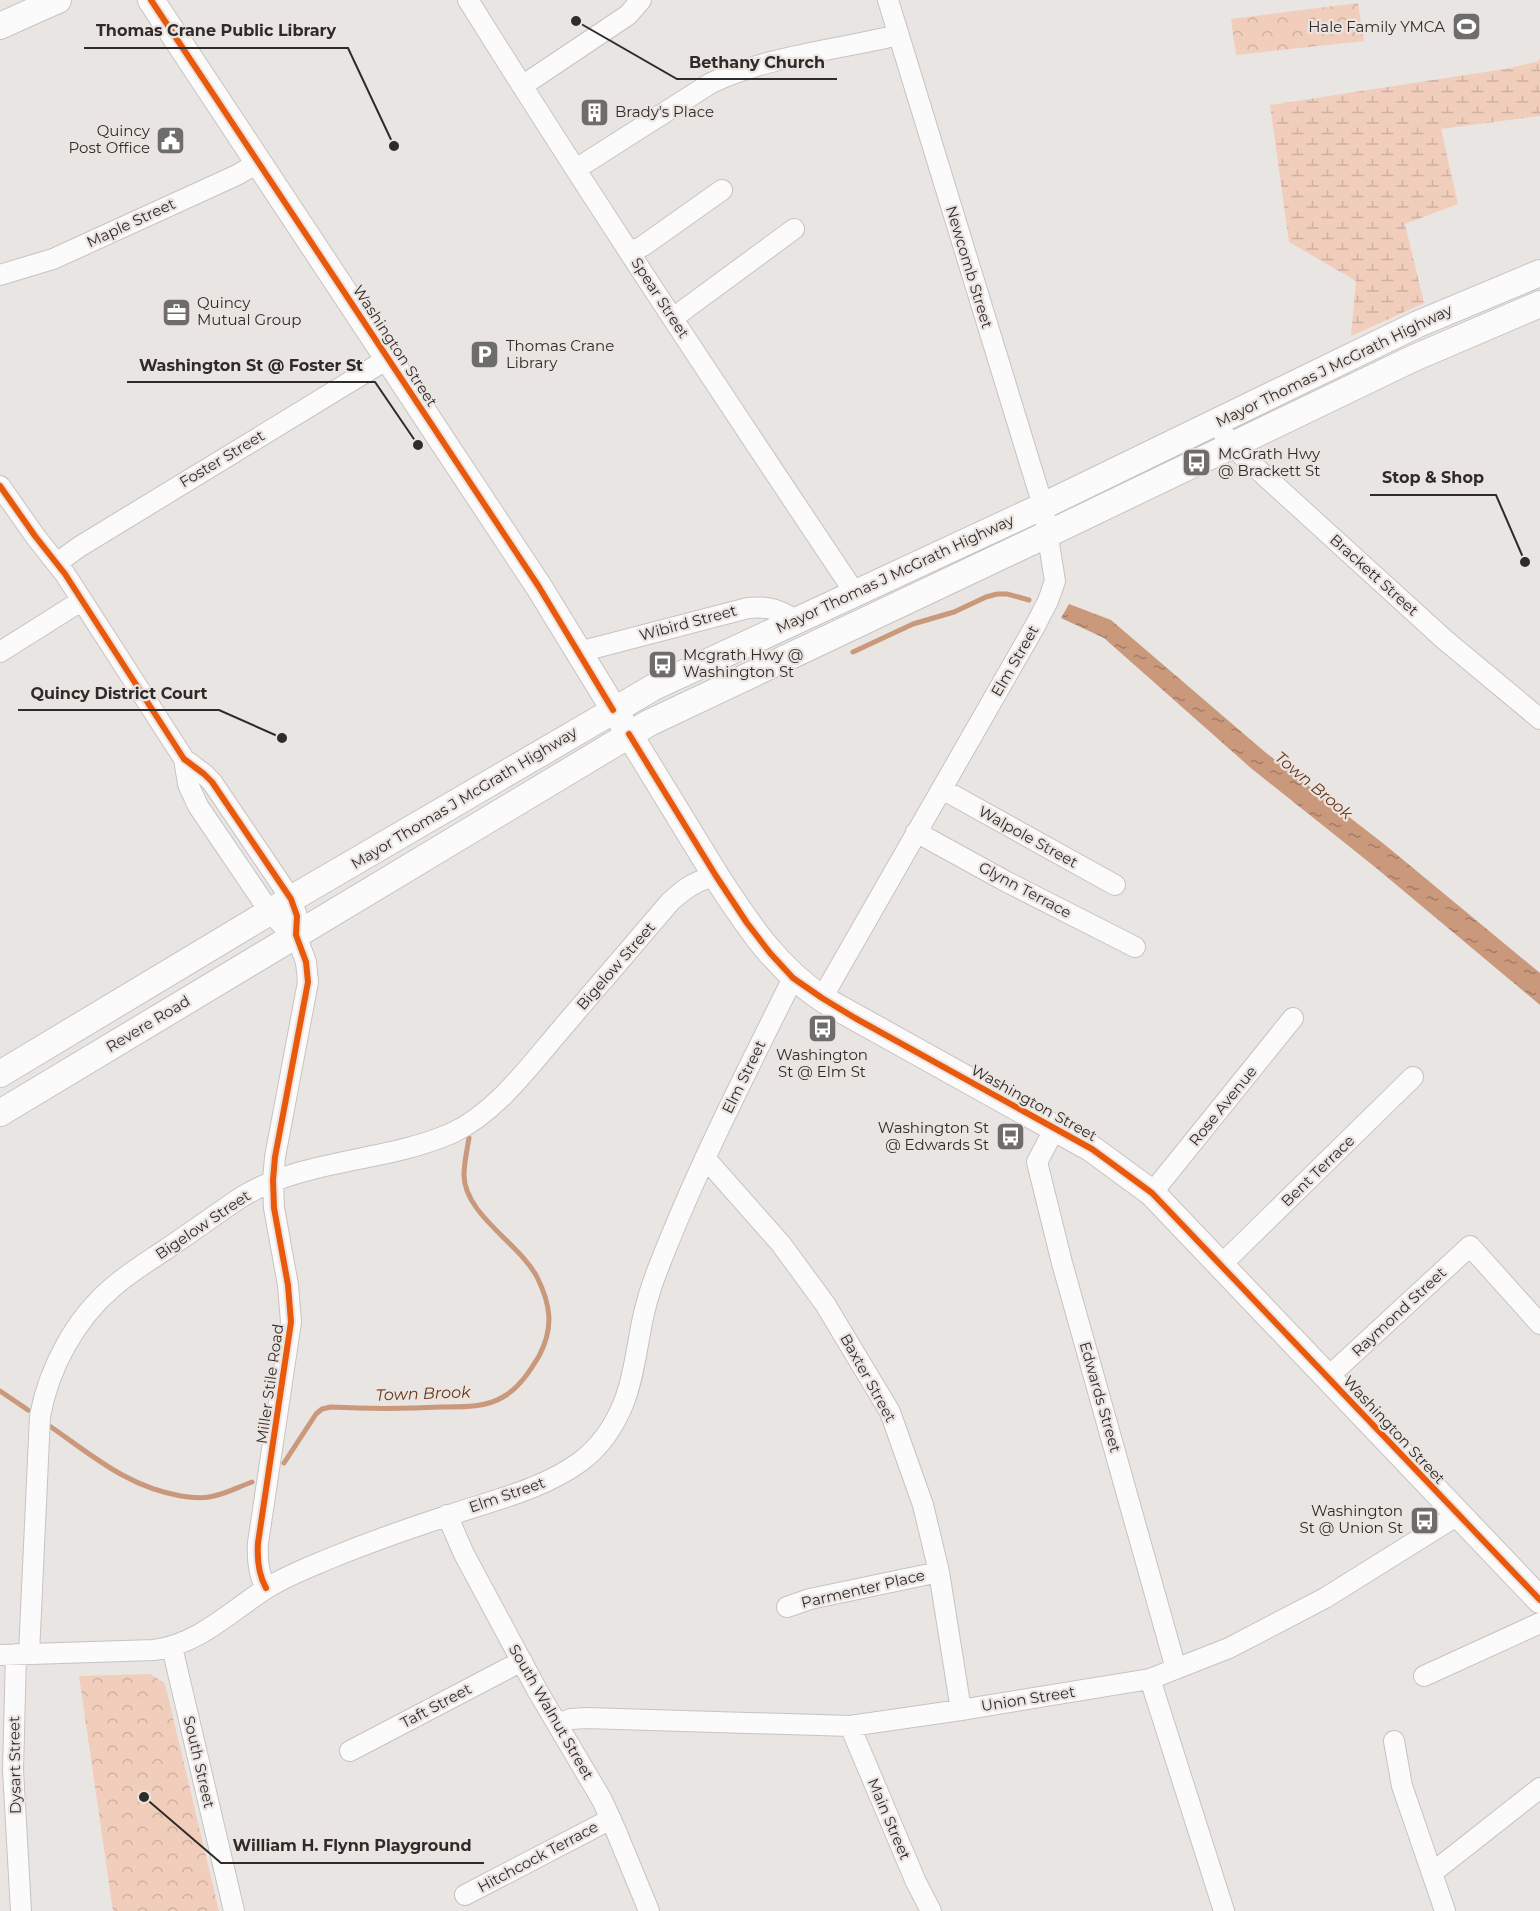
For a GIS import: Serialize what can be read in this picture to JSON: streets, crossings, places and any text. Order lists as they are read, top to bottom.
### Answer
{
  "streets": {
    "main road": ["Washington Street", "Mayor Thomas J McGrath Highway", "Revere Road"],
    "street": [
      "Maple Street",
      "Newcomb Street",
      "Spear Street",
      "Foster Street",
      "Brackett Street",
      "Wibird Street",
      "Elm Street",
      "Walpole Street",
      "Glynn Terrace",
      "Bigelow Street",
      "Rose Avenue",
      "Bent Terrace",
      "Raymond Street",
      "Baxter Street",
      "Miller Stile Road",
      "Edwards Street",
      "Parmenter Place",
      "Union Street",
      "Taft Street",
      "South Walnut Street",
      "South Street",
      "Dysart Street",
      "Main Street",
      "Hitchcock Terrace"
    ]
  },
  "crossings": [
    ["Maple Street", "Washington Street"],
    ["Newcomb Street", "Mayor Thomas J McGrath Highway"],
    ["Newcomb Street", "Elm Street"],
    ["Spear Street", "Mayor Thomas J McGrath Highway"],
    ["Washington Street", "Mayor Thomas J McGrath Highway"],
    ["Washington Street", "Foster Street"],
    ["Washington Street", "Wibird Street"],
    ["Washington Street", "Elm Street"],
    ["Washington Street", "Bigelow Street"],
    ["Washington Street", "Rose Avenue"],
    ["Washington Street", "Bent Terrace"],
    ["Washington Street", "Raymond Street"],
    ["Washington Street", "Edwards Street"],
    ["Washington Street", "Union Street"],
    ["Mayor Thomas J McGrath Highway", "Brackett Street"],
    ["Mayor Thomas J McGrath Highway", "Wibird Street"],
    ["Mayor Thomas J McGrath Highway", "Elm Street"],
    ["Mayor Thomas J McGrath Highway", "Revere Road"],
    ["Mayor Thomas J McGrath Highway", "Miller Stile Road"],
    ["Elm Street", "Walpole Street"],
    ["Elm Street", "Glynn Terrace"],
    ["Elm Street", "Bigelow Street"],
    ["Elm Street", "Baxter Street"],
    ["Elm Street", "Miller Stile Road"],
    ["Elm Street", "South Walnut Street"],
    ["Elm Street", "South Street"],
    ["Elm Street", "Dysart Street"],
    ["Bigelow Street", "Miller Stile Road"],
    ["Bigelow Street", "Dysart Street"],
    ["Revere Road", "Miller Stile Road"],
    ["Baxter Street", "Parmenter Place"],
    ["Baxter Street", "Union Street"],
    ["Edwards Street", "Union Street"],
    ["Union Street", "South Walnut Street"],
    ["Union Street", "Main Street"],
    ["Taft Street", "South Walnut Street"],
    ["South Walnut Street", "Hitchcock Terrace"]
  ],
  "water": ["Town Brook"],
  "places": {
    "other": [
      "Bethany Church",
      "Thomas Crane Public Library",
      "Washington St @ Foster St",
      "Stop & Shop",
      "Quincy District Court",
      "William H. Flynn Playground"
    ],
    "sports": ["Hale Family YMCA"],
    "building": ["Brady's Place"],
    "public building": ["Quincy Post Office"],
    "office": ["Quincy Mutual Group"],
    "parking": ["Thomas Crane Library"],
    "bus stop": [
      "McGrath Hwy @ Brackett St",
      "Mcgrath Hwy @ Washington St",
      "Washington St @ Elm St",
      "Washington St @ Edwards St",
      "Washington St @ Union St"
    ]
  }
}
